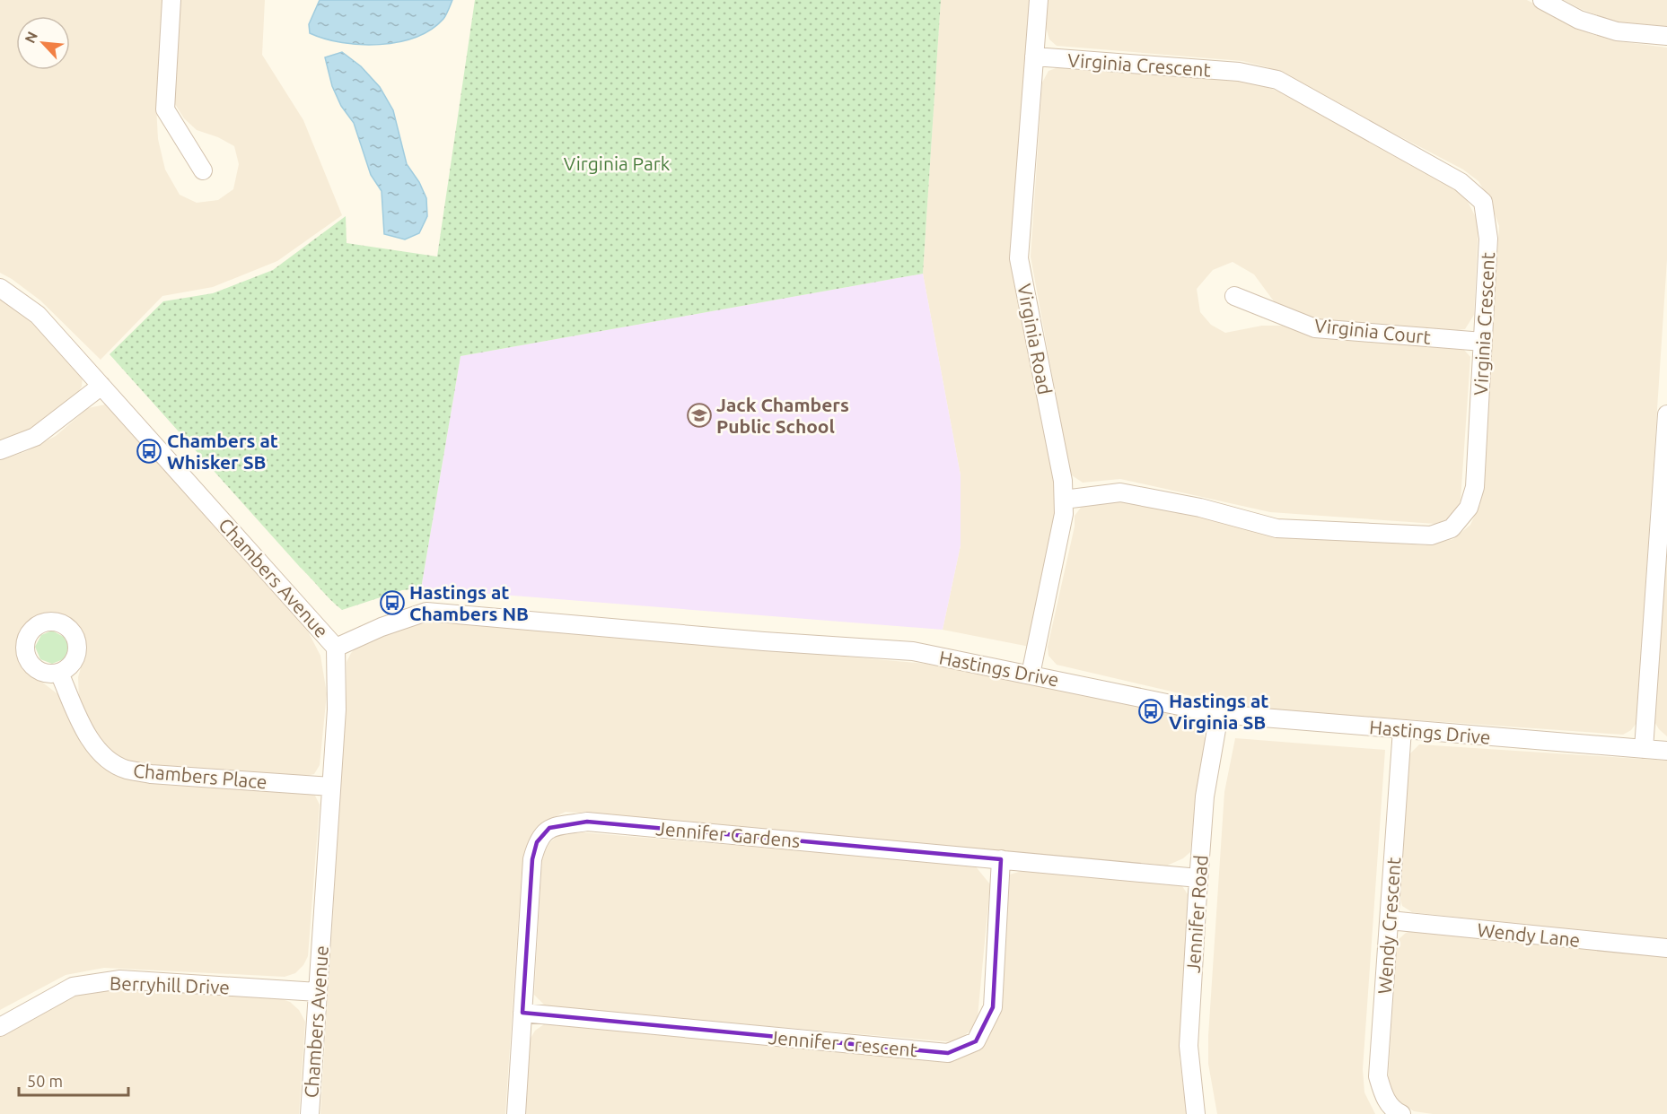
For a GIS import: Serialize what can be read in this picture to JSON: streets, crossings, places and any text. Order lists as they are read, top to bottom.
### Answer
{
  "streets": {
    "street": [
      "Virginia Crescent",
      "Virginia Court",
      "Virginia Road",
      "Chambers Avenue",
      "Hastings Drive",
      "Chambers Place",
      "Jennifer Gardens",
      "Jennifer Road",
      "Wendy Crescent",
      "Wendy Lane",
      "Berryhill Drive",
      "Jennifer Crescent"
    ]
  },
  "crossings": [
    ["Virginia Crescent", "Virginia Court"],
    ["Virginia Crescent", "Virginia Road"],
    ["Virginia Road", "Hastings Drive"],
    ["Chambers Avenue", "Hastings Drive"],
    ["Chambers Avenue", "Chambers Place"],
    ["Chambers Avenue", "Berryhill Drive"],
    ["Hastings Drive", "Jennifer Road"],
    ["Hastings Drive", "Wendy Crescent"],
    ["Jennifer Gardens", "Jennifer Road"],
    ["Jennifer Gardens", "Jennifer Crescent"],
    ["Wendy Crescent", "Wendy Lane"]
  ],
  "parks": ["Virginia Park"],
  "places": {
    "school or university": ["Jack Chambers Public School"],
    "bus stop": ["Chambers at Whisker SB", "Hastings at Chambers NB", "Hastings at Virginia SB"]
  },
  "scale_bar": "50 m",
  "north": "top left"
}
